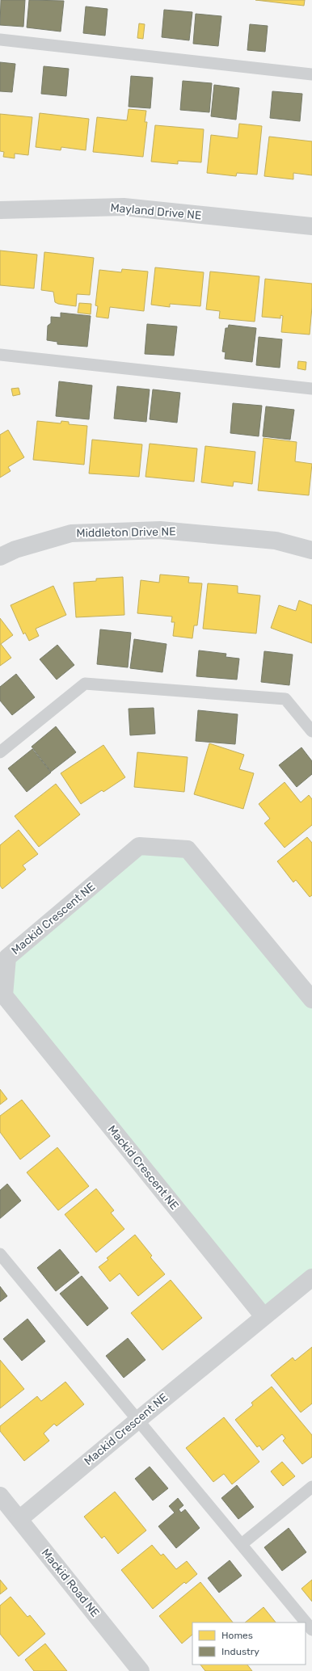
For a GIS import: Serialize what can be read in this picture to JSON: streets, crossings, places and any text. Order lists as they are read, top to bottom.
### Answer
{
  "streets": {
    "street": [
      "Mayland Drive NE",
      "Middleton Drive NE",
      "Mackid Crescent NE",
      "Mackid Road NE"
    ]
  },
  "crossings": [
    ["Mackid Crescent NE", "Mackid Road NE"]
  ],
  "legend": ["Homes", "Industry"]
}
